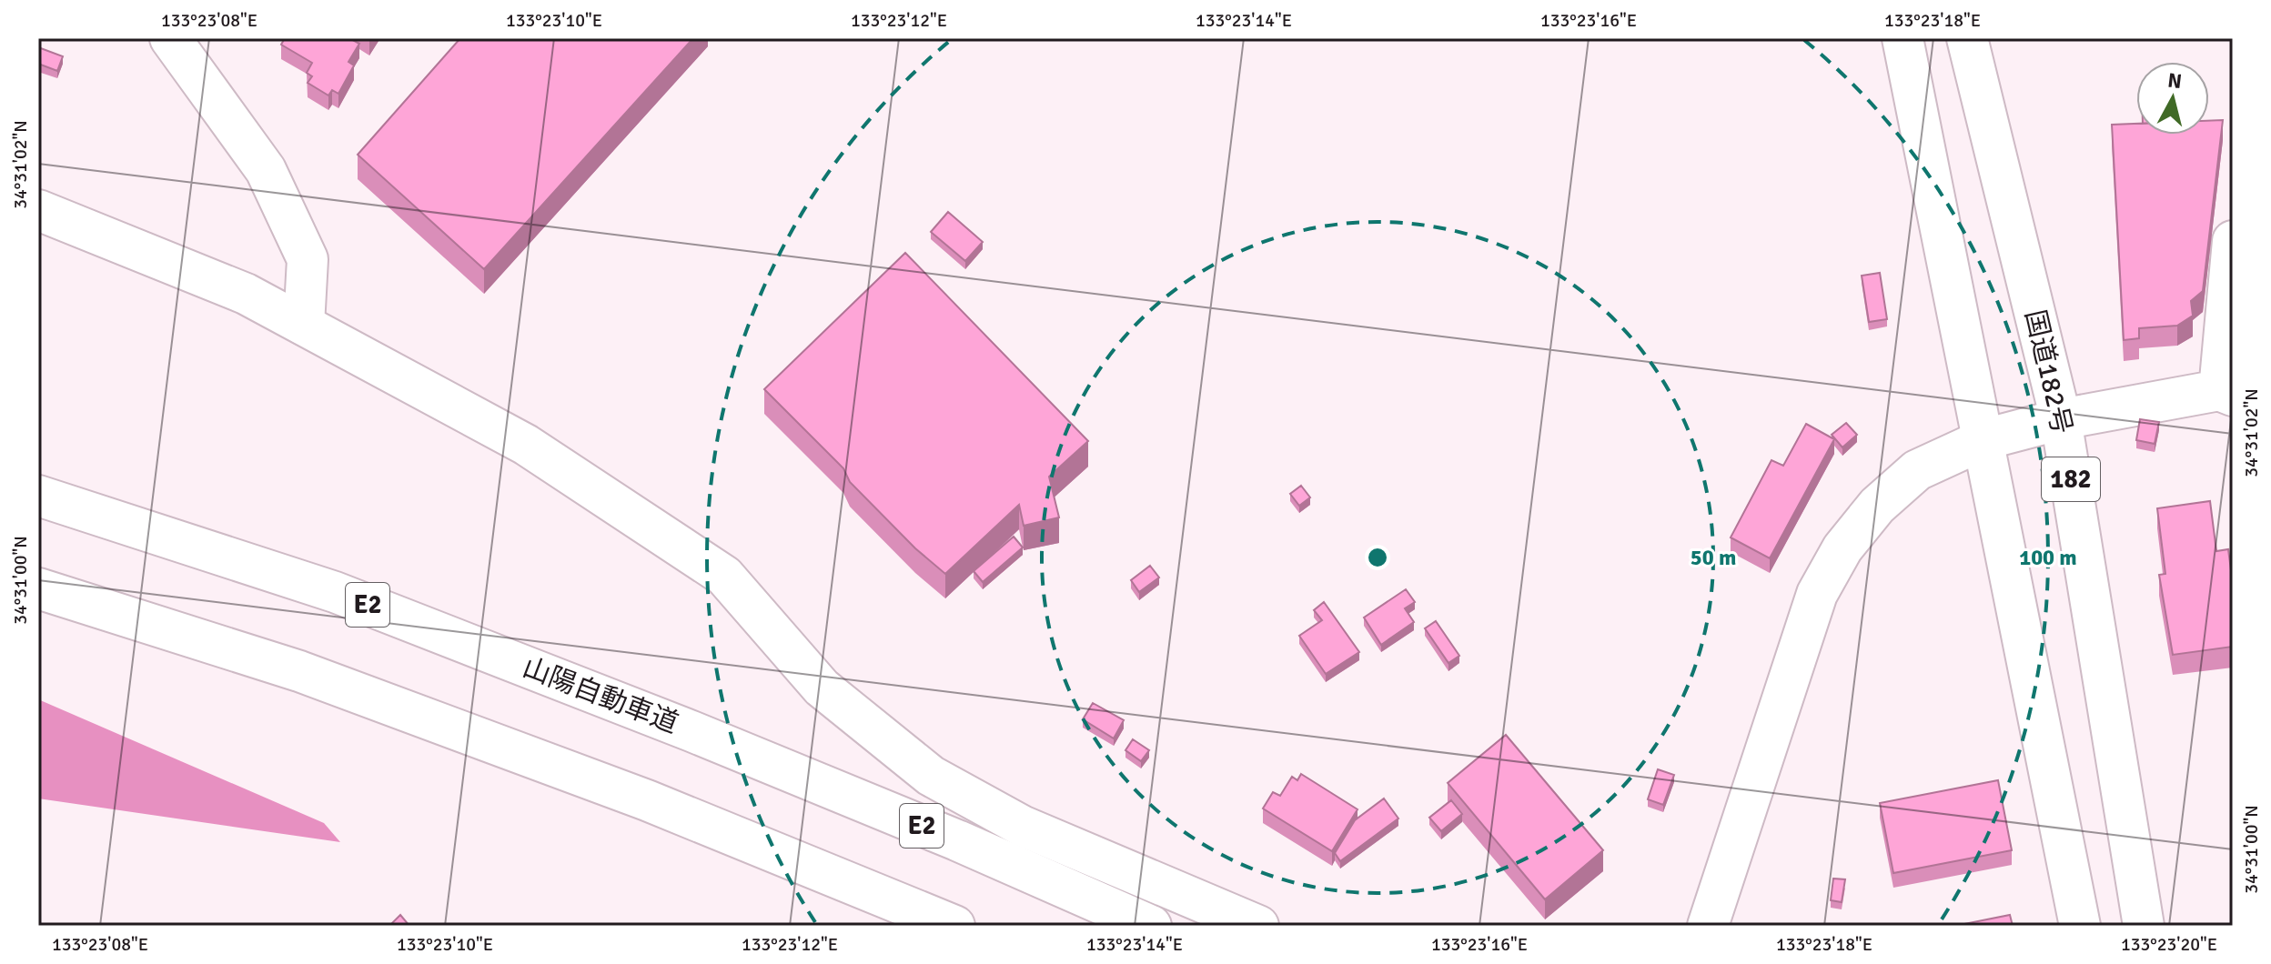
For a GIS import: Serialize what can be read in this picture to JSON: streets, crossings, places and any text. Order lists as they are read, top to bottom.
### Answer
{
  "streets": {
    "main road": [
      "国道182号",
      "182",
      "E2",
      "山陽自動車道"
    ]
  },
  "north": "top",
  "coordinates": [
    "133°23'08\"E",
    "133°23'10\"E",
    "133°23'12\"E",
    "133°23'14\"E",
    "133°23'16\"E",
    "133°23'18\"E",
    "34°31'02\"N",
    "34°31'00\"N",
    "133°23'20\"E"
  ],
  "rings": ["50 m", "100 m"]
}
